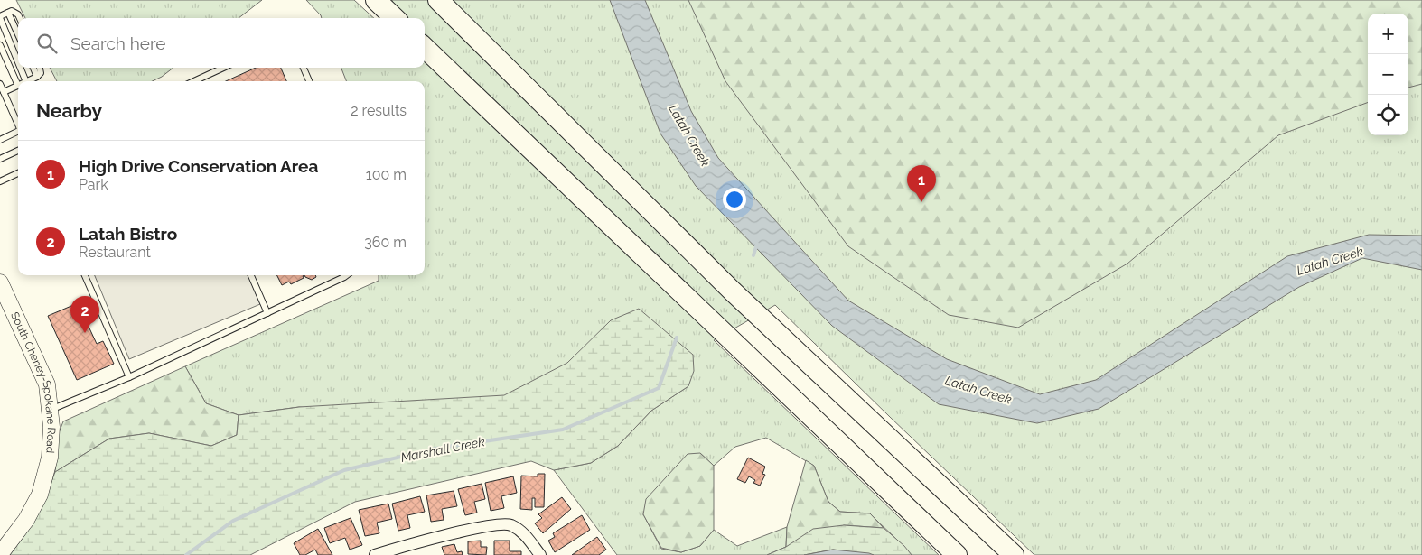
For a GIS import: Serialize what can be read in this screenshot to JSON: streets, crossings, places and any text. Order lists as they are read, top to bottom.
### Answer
{
  "streets": {
    "main road": ["South Cheney-Spokane Road"]
  },
  "water": ["Latah Creek", "Marshall Creek"],
  "page": {
    "map_buttons": ["+", "−"],
    "search": "Search here",
    "heading": ["Nearby", "2 results"],
    "list": [
      {
        "mark": "1",
        "name": "High Drive Conservation Area",
        "note": "Park",
        "value": "100 m"
      },
      {
        "mark": "2",
        "name": "Latah Bistro",
        "note": "Restaurant",
        "value": "360 m"
      }
    ],
    "pins": ["1", "2"]
  }
}
